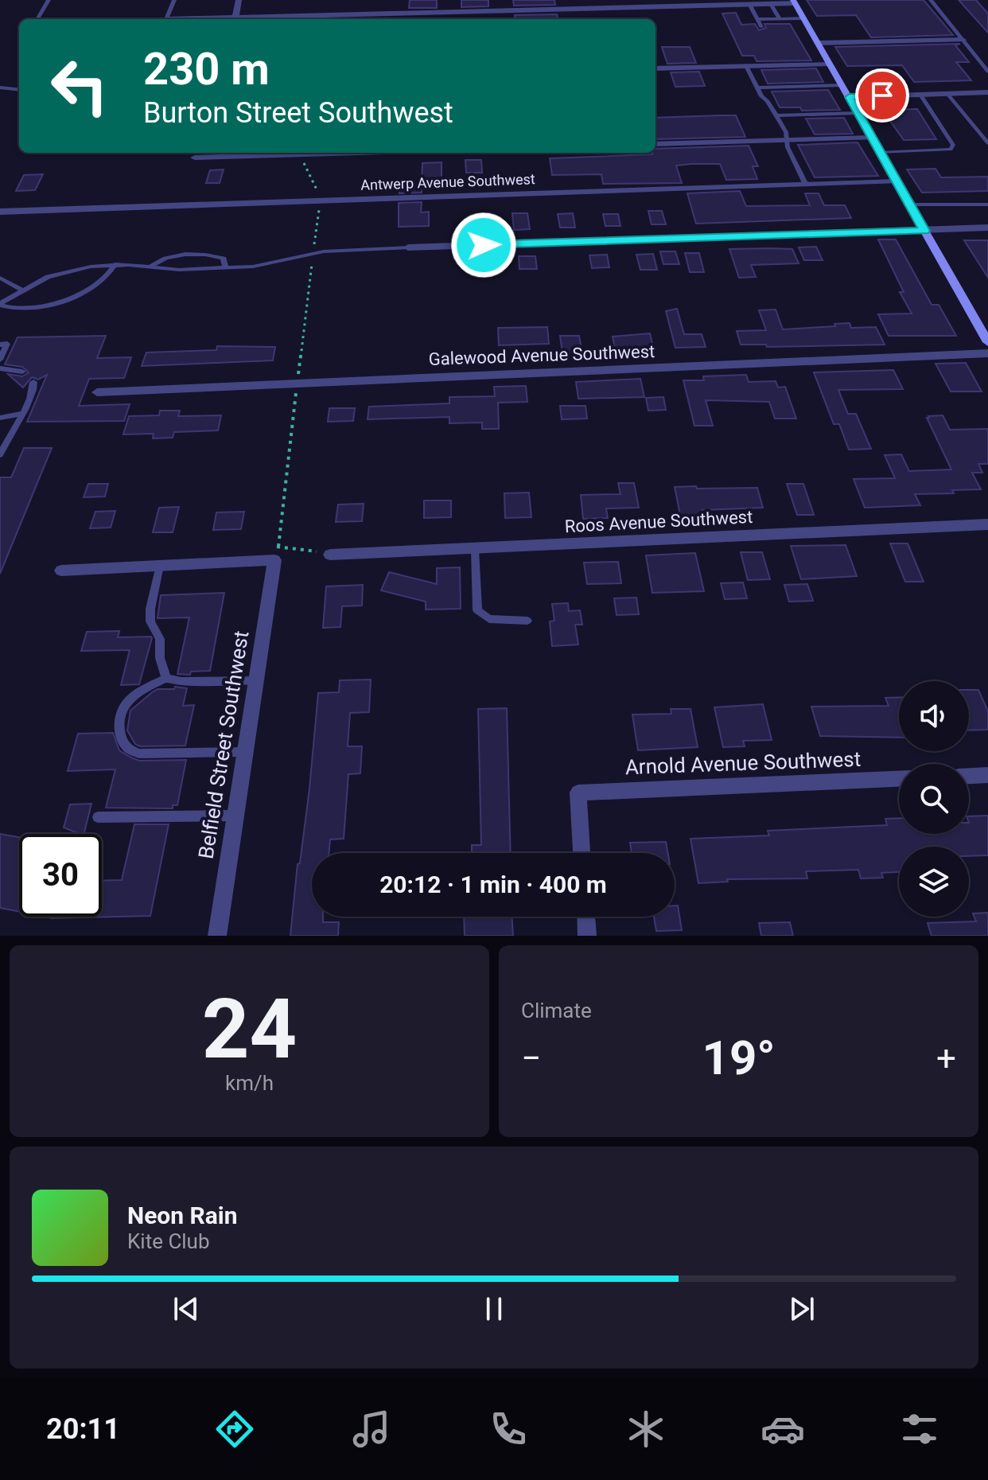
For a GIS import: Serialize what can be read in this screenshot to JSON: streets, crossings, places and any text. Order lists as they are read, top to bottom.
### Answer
{
  "streets": {
    "street": [
      "Antwerp Avenue Southwest",
      "Galewood Avenue Southwest",
      "Roos Avenue Southwest",
      "Belfield Street Southwest",
      "Arnold Avenue Southwest"
    ]
  },
  "page": {
    "turn": ["230 m", "Burton Street Southwest"],
    "limit": "30",
    "trip": "20:12 · 1 min · 400 m",
    "tile": [
      ["24", "km/h"],
      "Climate"
    ],
    "heat": ["−", "19°", "+"],
    "song": ["Neon Rain", "Kite Club"],
    "tabs": "20:11"
  }
}
